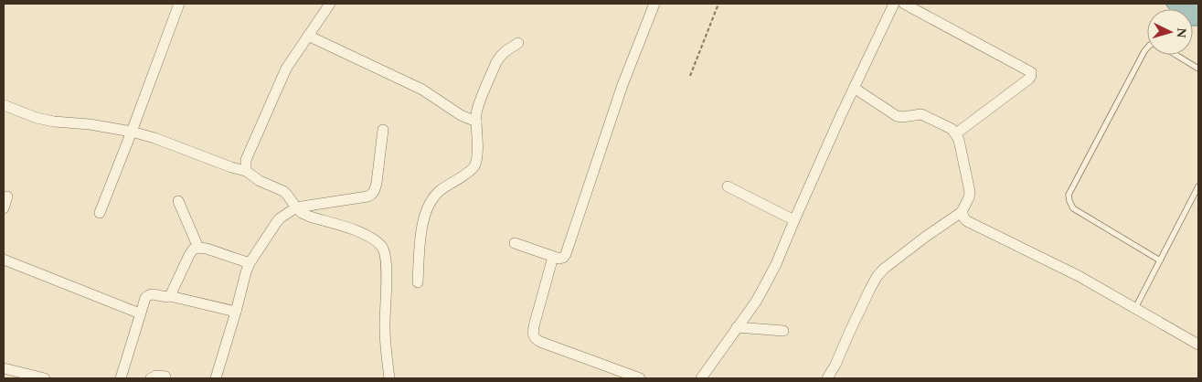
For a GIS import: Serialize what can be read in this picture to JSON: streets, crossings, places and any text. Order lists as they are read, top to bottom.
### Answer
{
  "north": "right"
}
